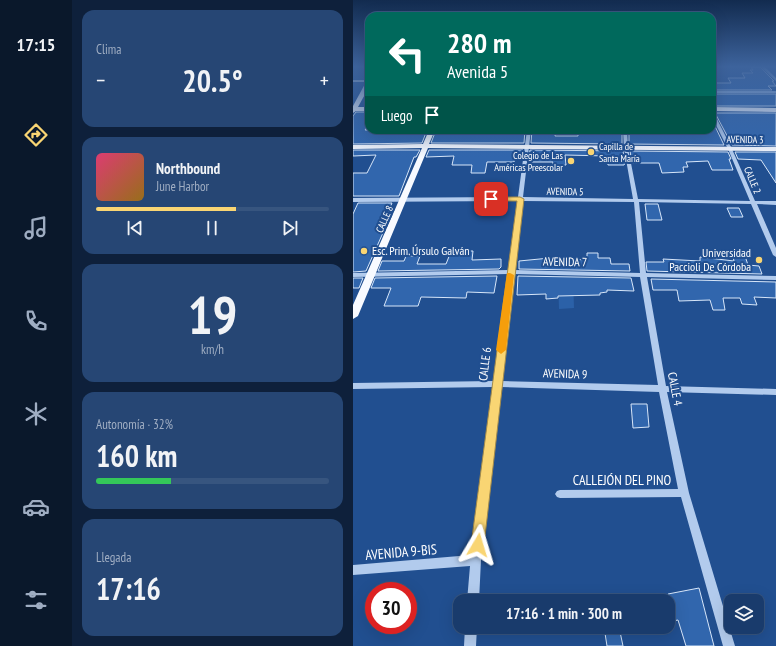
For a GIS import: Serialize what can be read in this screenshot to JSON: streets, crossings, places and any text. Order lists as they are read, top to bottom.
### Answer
{
  "streets": {
    "main road": ["AVENIDA 3", "CALLE 8"],
    "street": [
      "CALLE 2",
      "AVENIDA 5",
      "AVENIDA 7",
      "CALLE 6",
      "AVENIDA 9",
      "CALLE 4",
      "CALLEJÓN DEL PINO",
      "AVENIDA 9-BIS"
    ]
  },
  "crossings": [
    ["AVENIDA 3", "CALLE 2"],
    ["AVENIDA 3", "CALLE 8"],
    ["AVENIDA 3", "CALLE 6"],
    ["AVENIDA 3", "CALLE 4"],
    ["CALLE 2", "AVENIDA 5"],
    ["AVENIDA 5", "CALLE 8"],
    ["AVENIDA 5", "CALLE 6"],
    ["AVENIDA 5", "CALLE 4"],
    ["CALLE 8", "AVENIDA 7"],
    ["AVENIDA 7", "CALLE 6"],
    ["AVENIDA 7", "CALLE 4"],
    ["CALLE 6", "AVENIDA 9"],
    ["CALLE 6", "AVENIDA 9-BIS"],
    ["AVENIDA 9", "CALLE 4"],
    ["CALLE 4", "CALLEJÓN DEL PINO"]
  ],
  "places": [
    "Capilla de Santa María",
    "Colegio de Las Américas Preescolar",
    "Esc. Prim. Úrsulo Galván",
    "Universidad Paccioli De Córdoba"
  ],
  "page": {
    "tabs": "17:15",
    "tile": [
      "Clima",
      ["19", "km/h"],
      ["Autonomía · 32%", "160 km"],
      ["Llegada", "17:16"]
    ],
    "turn": ["280 m", "Avenida 5"],
    "heat": ["−", "20.5°", "+"],
    "then": "Luego",
    "song": ["Northbound", "June Harbor"],
    "limit": "30",
    "trip": "17:16 · 1 min · 300 m"
  }
}
